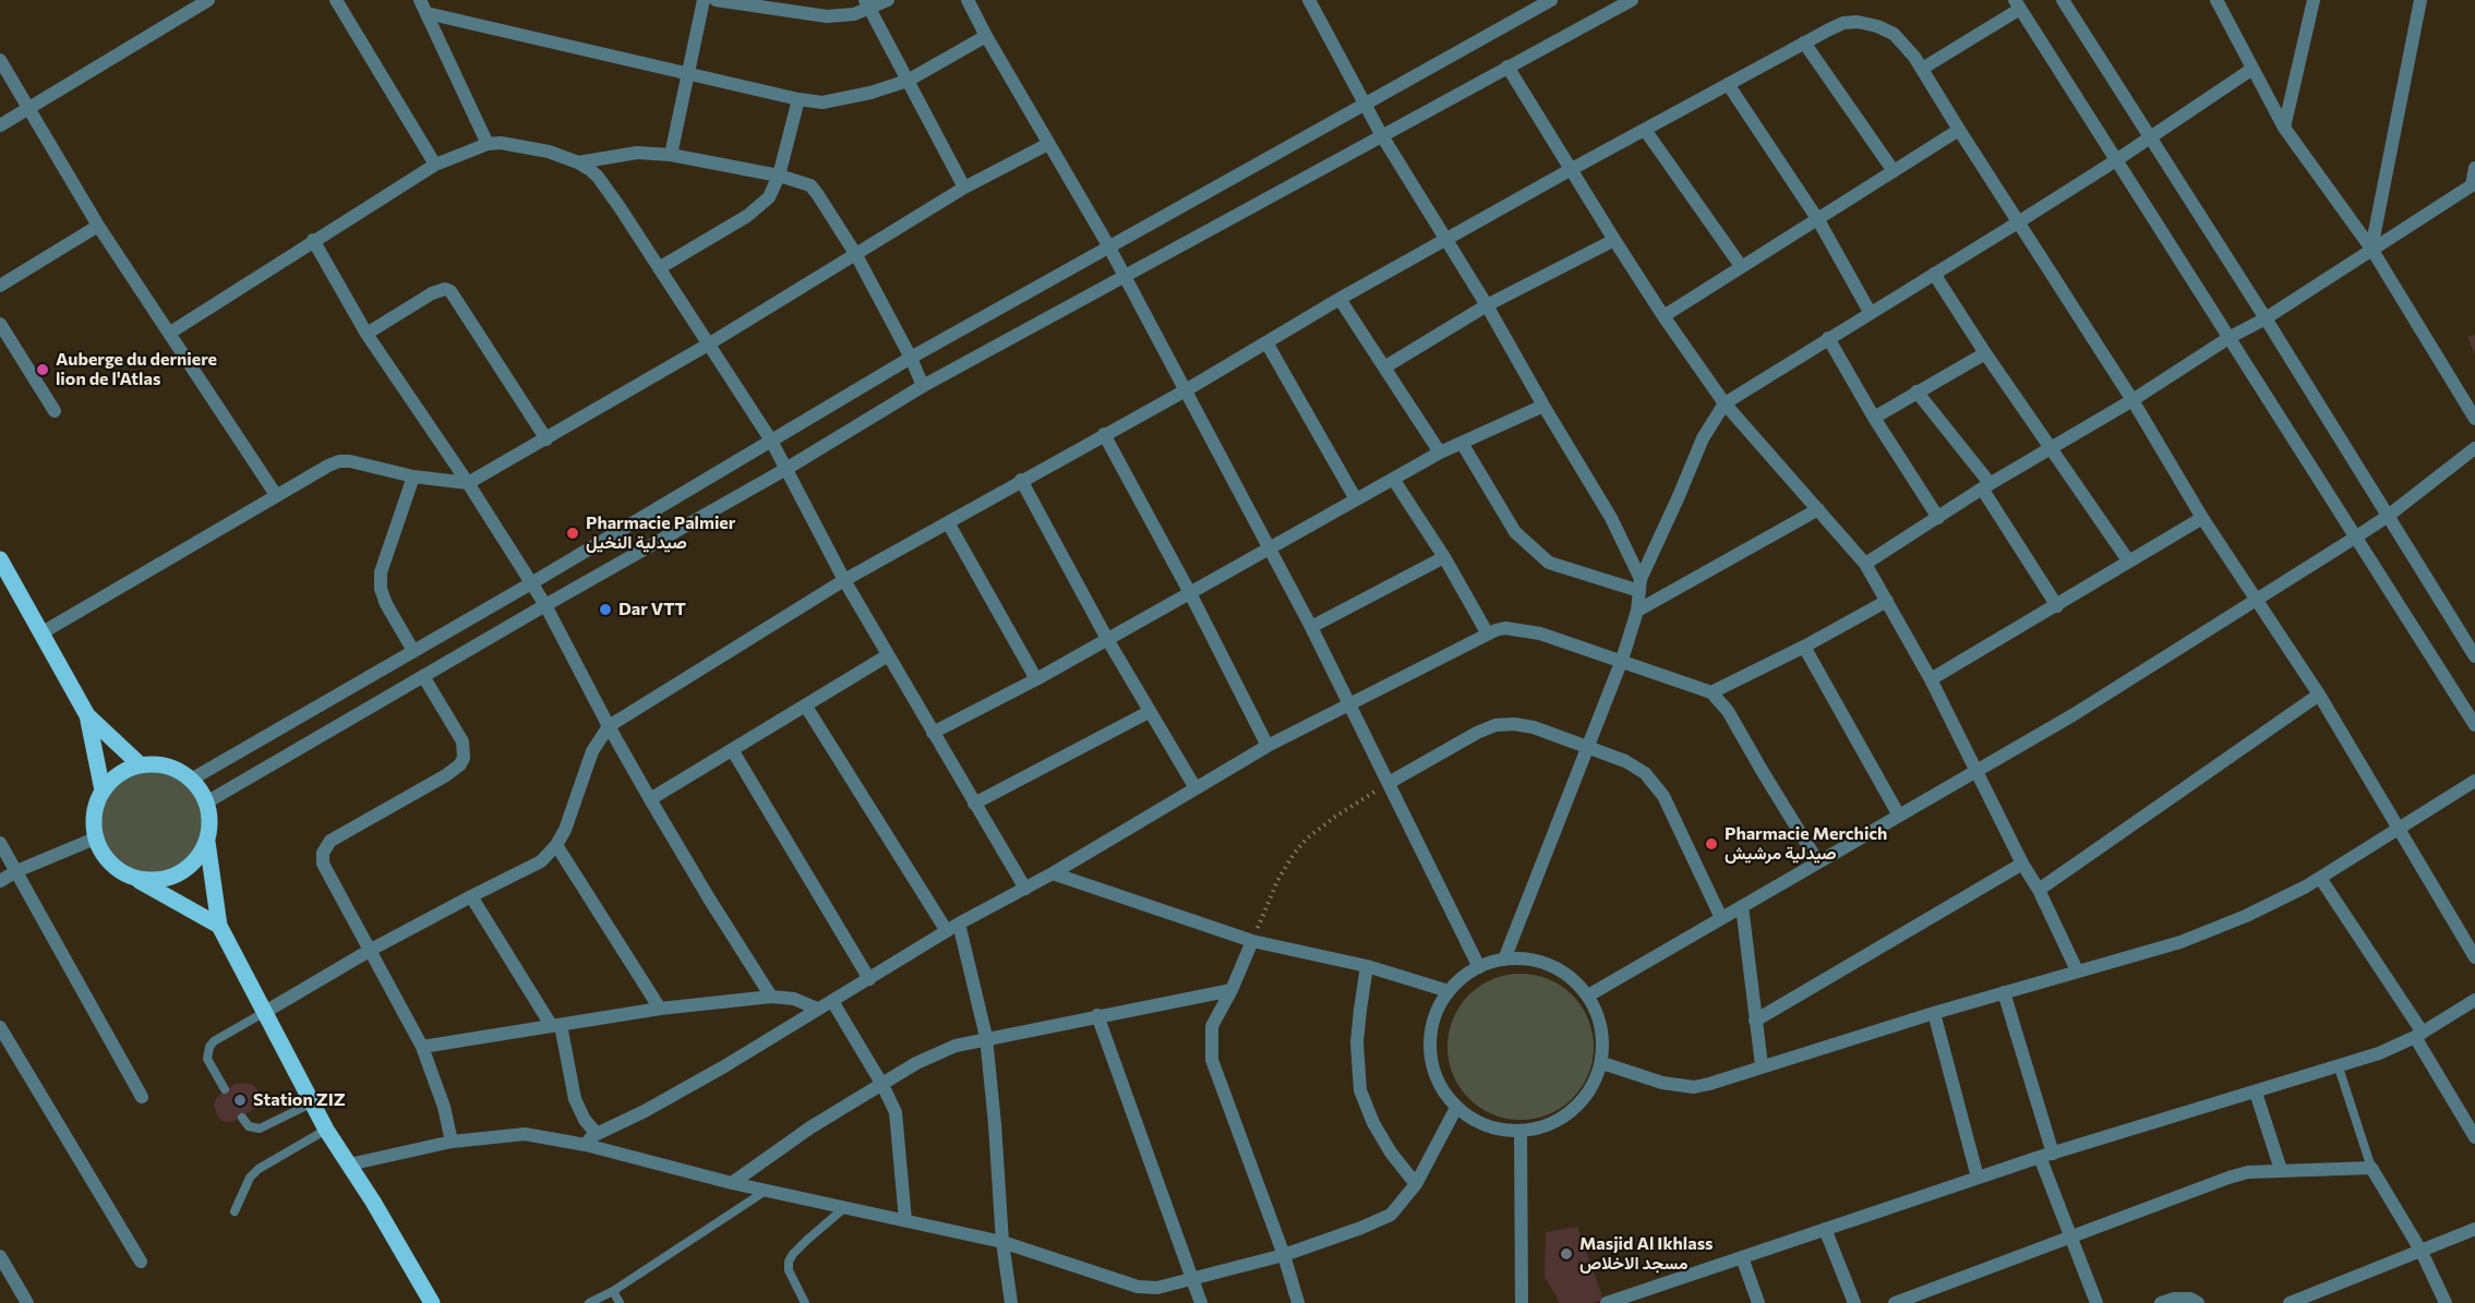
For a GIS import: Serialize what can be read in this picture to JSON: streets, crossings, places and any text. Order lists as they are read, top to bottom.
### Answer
{
  "places": [
    "Auberge du derniere lion de l'Atlas",
    "Pharmacie Palmier صيدلية النخيل",
    "Dar VTT",
    "Pharmacie Merchich صيدلية مرشيش",
    "Station ZIZ",
    "Masjid Al Ikhlass مسجد الاخلاص"
  ]
}
